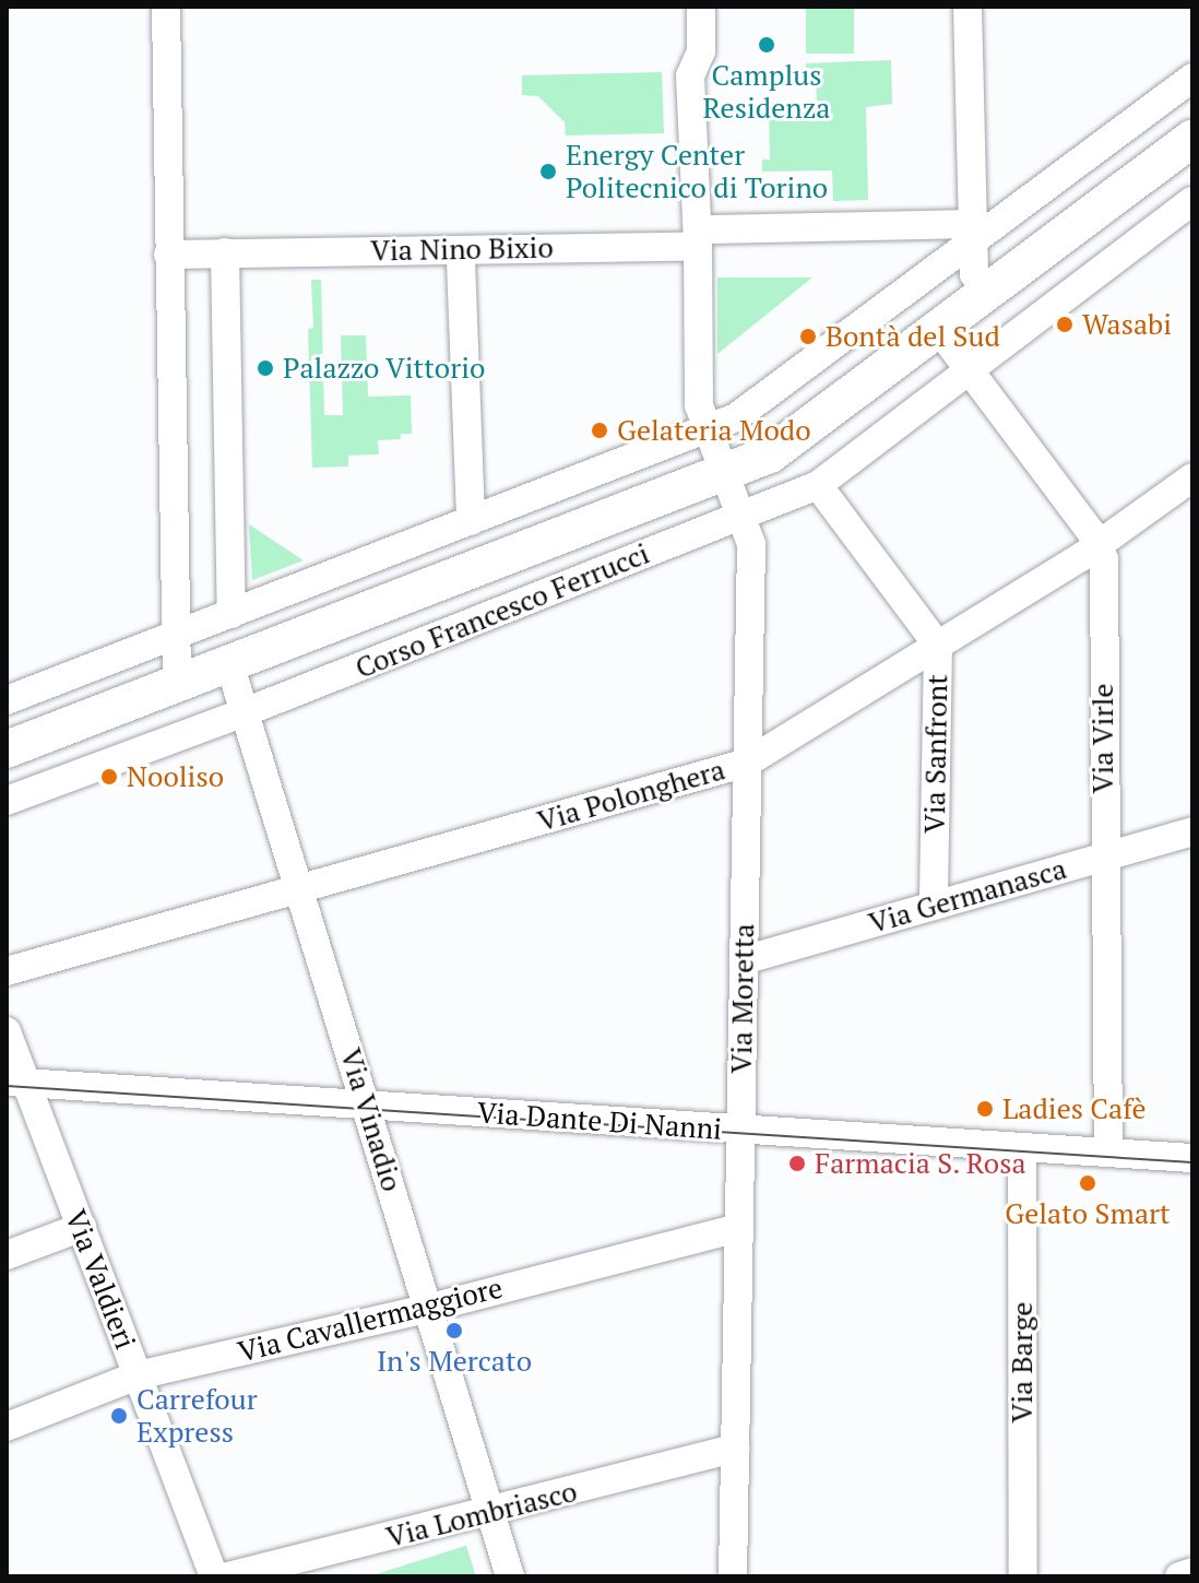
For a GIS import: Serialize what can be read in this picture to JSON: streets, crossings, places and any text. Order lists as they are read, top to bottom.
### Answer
{
  "streets": {
    "main road": ["Corso Francesco Ferrucci"],
    "street": [
      "Via Nino Bixio",
      "Via Virle",
      "Via Sanfront",
      "Via Polonghera",
      "Via Germanasca",
      "Via Moretta",
      "Via Vinadio",
      "Via Dante Di Nanni",
      "Via Valdieri",
      "Via Cavallermaggiore",
      "Via Barge",
      "Via Lombriasco"
    ]
  },
  "crossings": [
    ["Via Nino Bixio", "Via Moretta"],
    ["Corso Francesco Ferrucci", "Via Sanfront"],
    ["Corso Francesco Ferrucci", "Via Moretta"],
    ["Corso Francesco Ferrucci", "Via Vinadio"],
    ["Via Virle", "Via Polonghera"],
    ["Via Virle", "Via Germanasca"],
    ["Via Virle", "Via Dante Di Nanni"],
    ["Via Sanfront", "Via Polonghera"],
    ["Via Sanfront", "Via Germanasca"],
    ["Via Polonghera", "Via Moretta"],
    ["Via Polonghera", "Via Vinadio"],
    ["Via Germanasca", "Via Moretta"],
    ["Via Moretta", "Via Dante Di Nanni"],
    ["Via Moretta", "Via Cavallermaggiore"],
    ["Via Moretta", "Via Lombriasco"],
    ["Via Vinadio", "Via Dante Di Nanni"],
    ["Via Vinadio", "Via Cavallermaggiore"],
    ["Via Vinadio", "Via Lombriasco"],
    ["Via Dante Di Nanni", "Via Valdieri"],
    ["Via Dante Di Nanni", "Via Barge"],
    ["Via Valdieri", "Via Cavallermaggiore"]
  ],
  "places": [
    "Camplus Residenza",
    "Energy Center Politecnico di Torino",
    "Wasabi",
    "Bontà del Sud",
    "Palazzo Vittorio",
    "Gelateria Modo",
    "Nooliso",
    "Ladies Cafè",
    "Farmacia S. Rosa",
    "Gelato Smart",
    "In's Mercato",
    "Carrefour Express"
  ]
}
